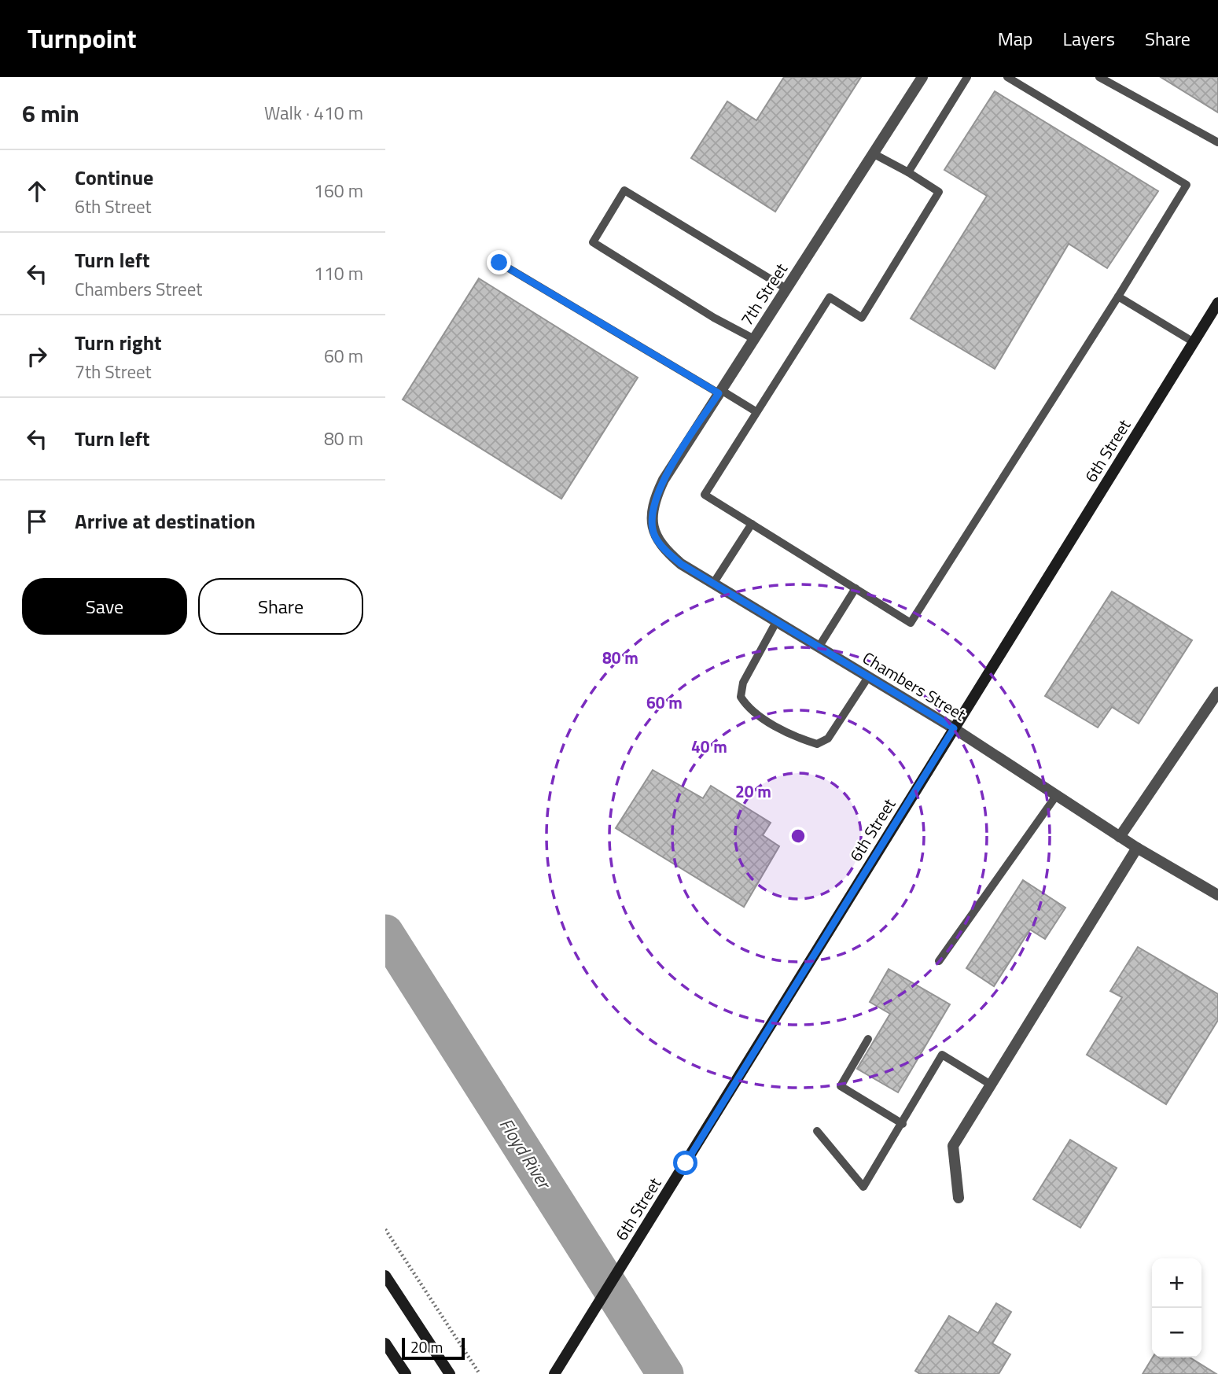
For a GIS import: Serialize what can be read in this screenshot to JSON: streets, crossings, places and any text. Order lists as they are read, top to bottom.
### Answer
{
  "streets": {
    "main road": ["6th Street"],
    "street": ["7th Street", "Chambers Street"]
  },
  "crossings": [
    ["7th Street", "Chambers Street"],
    ["6th Street", "Chambers Street"]
  ],
  "water": ["Floyd River"],
  "scale_bar": "20 m",
  "page": {
    "header": "Turnpoint",
    "nav": ["Map", "Layers", "Share"],
    "heading": ["6 min", "Walk · 410 m"],
    "list": [
      ["Continue", "6th Street", "160 m"],
      ["Turn left", "Chambers Street", "110 m"],
      ["Turn right", "7th Street", "60 m"],
      ["Turn left", "80 m"],
      "Arrive at destination"
    ],
    "buttons": ["Save", "Share"],
    "map_buttons": ["+", "−"],
    "scale": "20 m"
  },
  "rings": [
    "80 m",
    "60 m",
    "40 m",
    "20 m"
  ]
}
